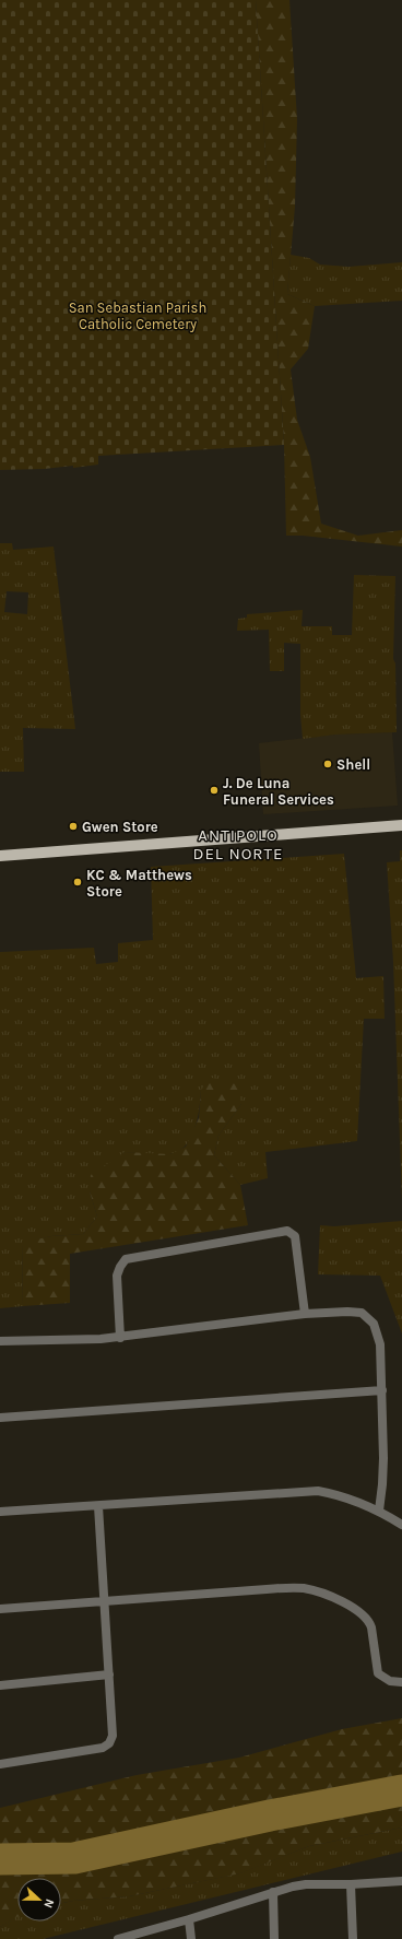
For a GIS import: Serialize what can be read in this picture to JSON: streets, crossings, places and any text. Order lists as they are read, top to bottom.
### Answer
{
  "districts": ["ANTIPOLO DEL NORTE"],
  "parks": ["San Sebastian Parish Catholic Cemetery"],
  "places": [
    "Shell",
    "J. De Luna Funeral Services",
    "Gwen Store",
    "KC & Matthews Store"
  ],
  "north": "right"
}
